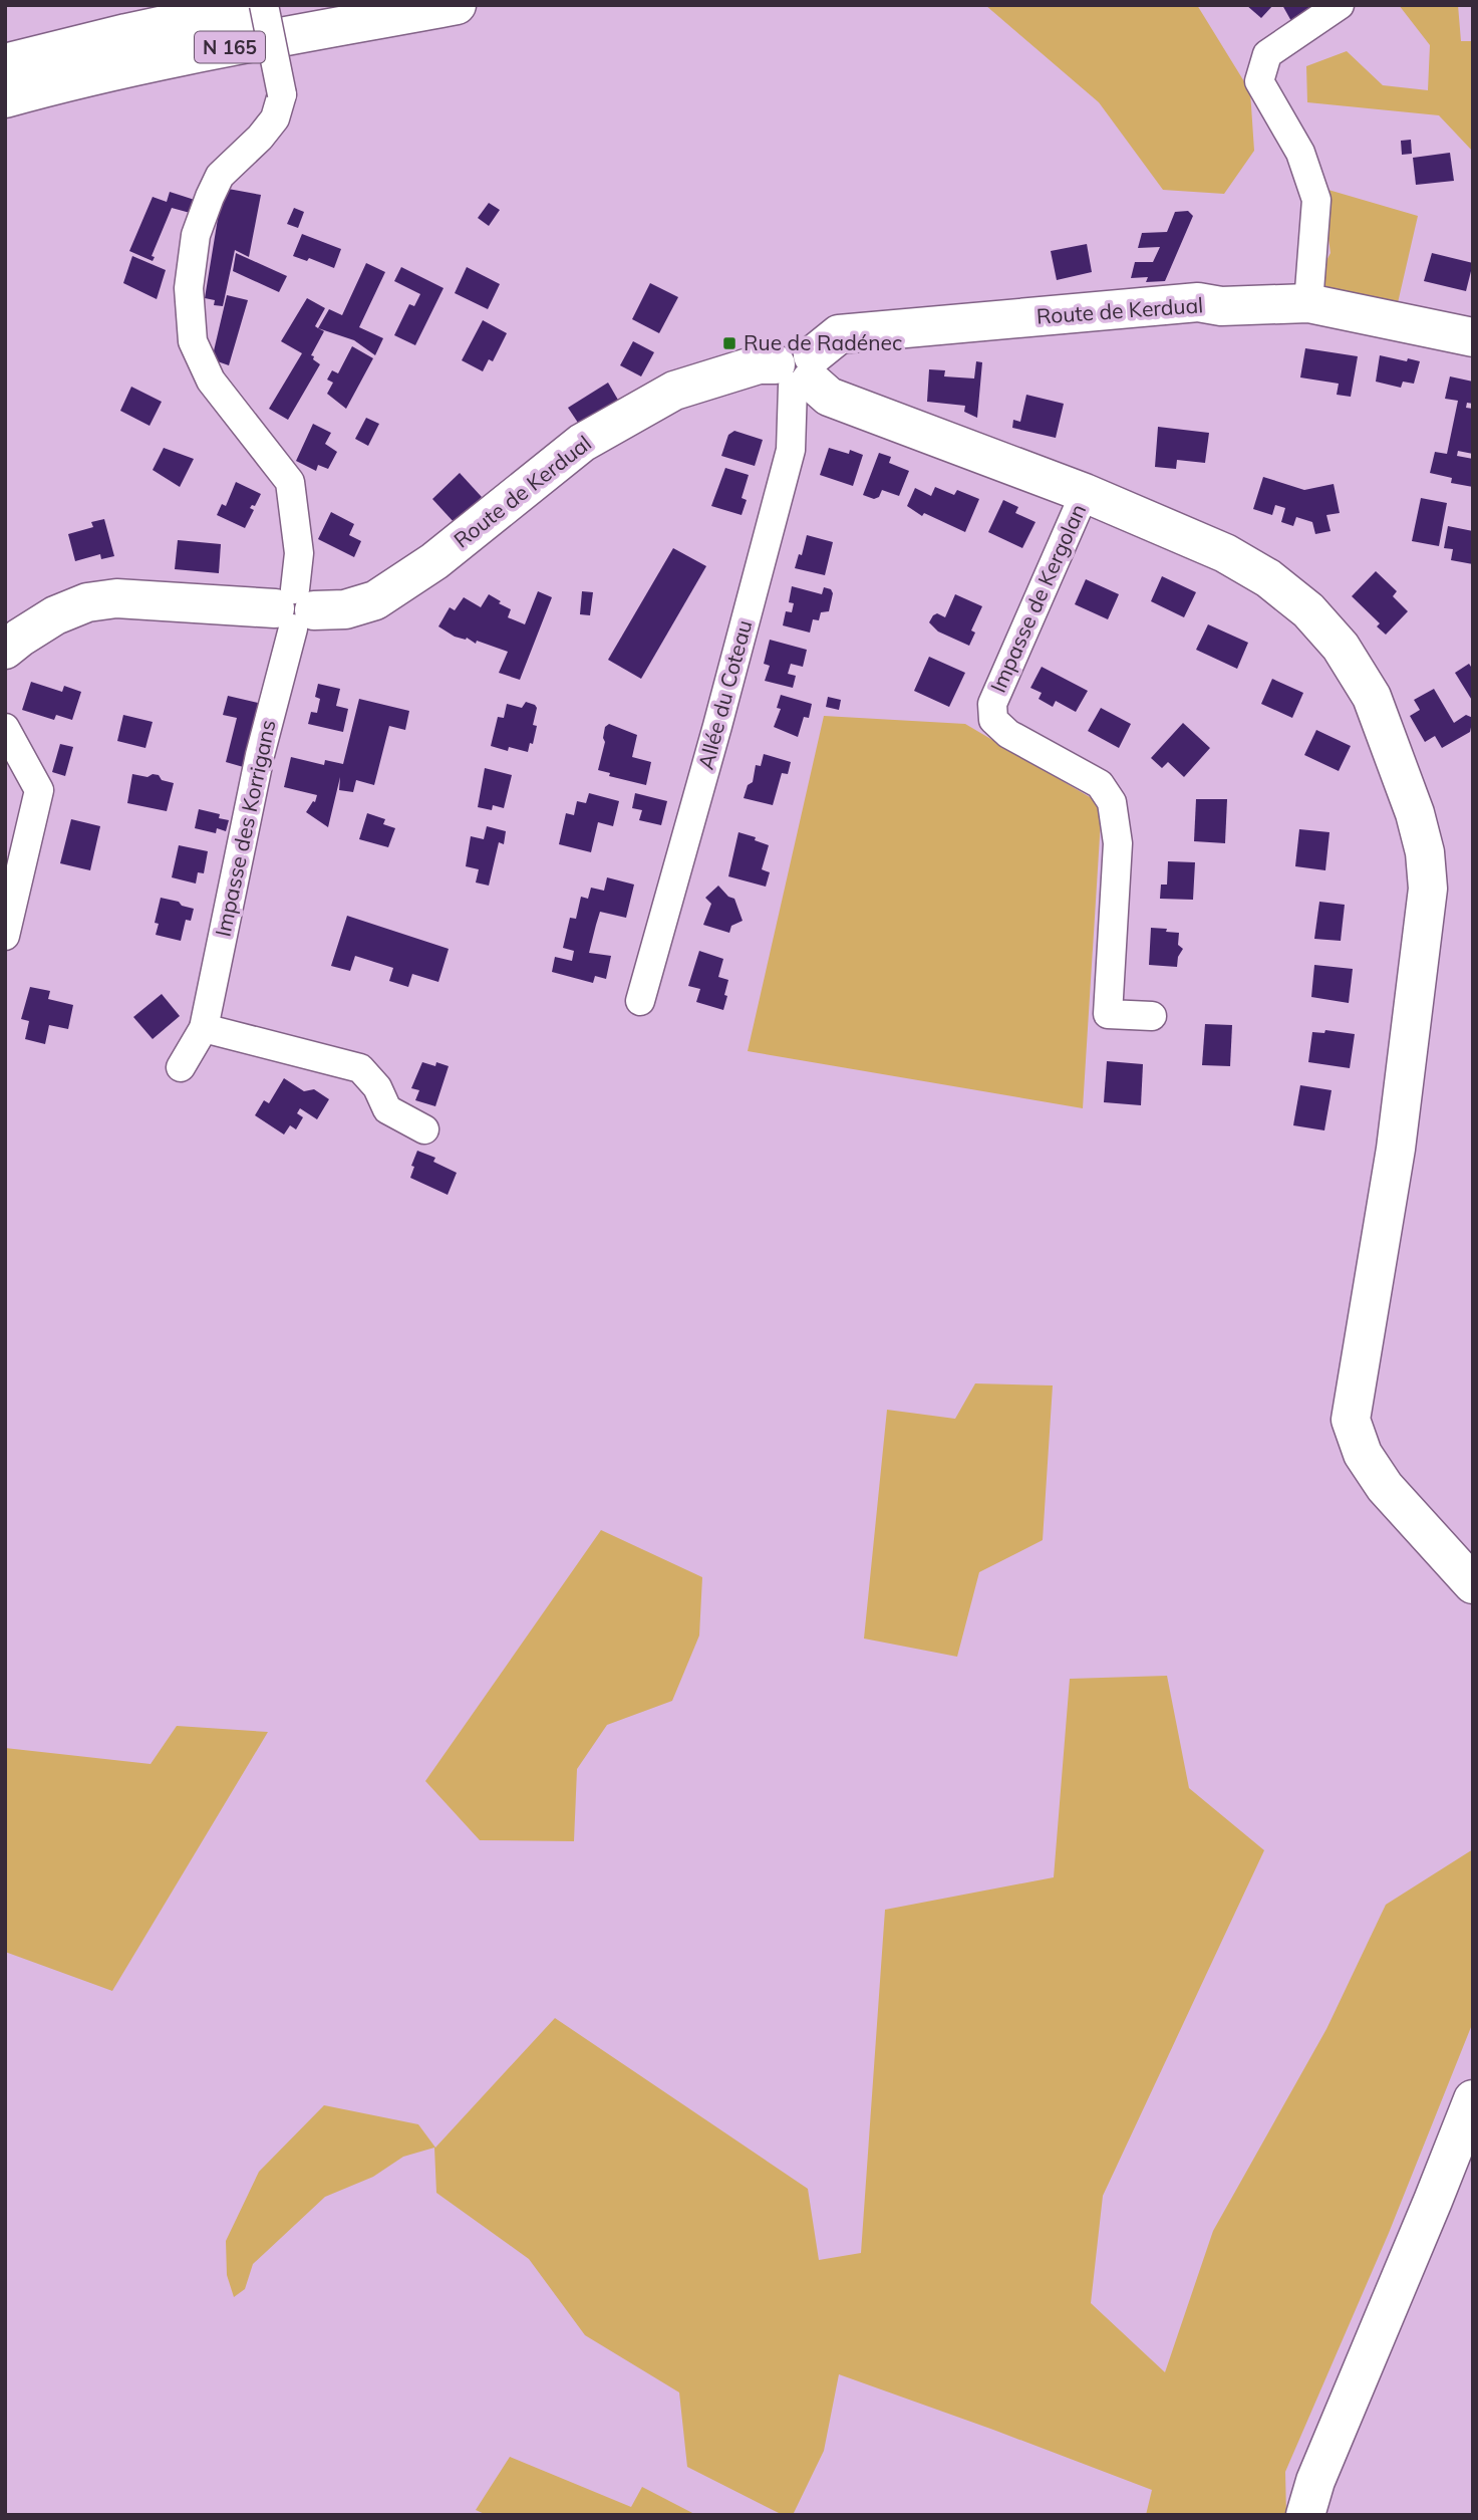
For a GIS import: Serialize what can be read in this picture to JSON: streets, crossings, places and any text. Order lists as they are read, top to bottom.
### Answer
{
  "streets": {
    "main road": ["N 165", "Route de Kerdual"],
    "street": ["Impasse de Kergolan", "Allée du Coteau", "Impasse des Korrigans"]
  },
  "crossings": [
    ["Route de Kerdual", "Allée du Coteau"],
    ["Route de Kerdual", "Impasse des Korrigans"]
  ],
  "places": {
    "transit": ["Rue de Radénec"]
  }
}
